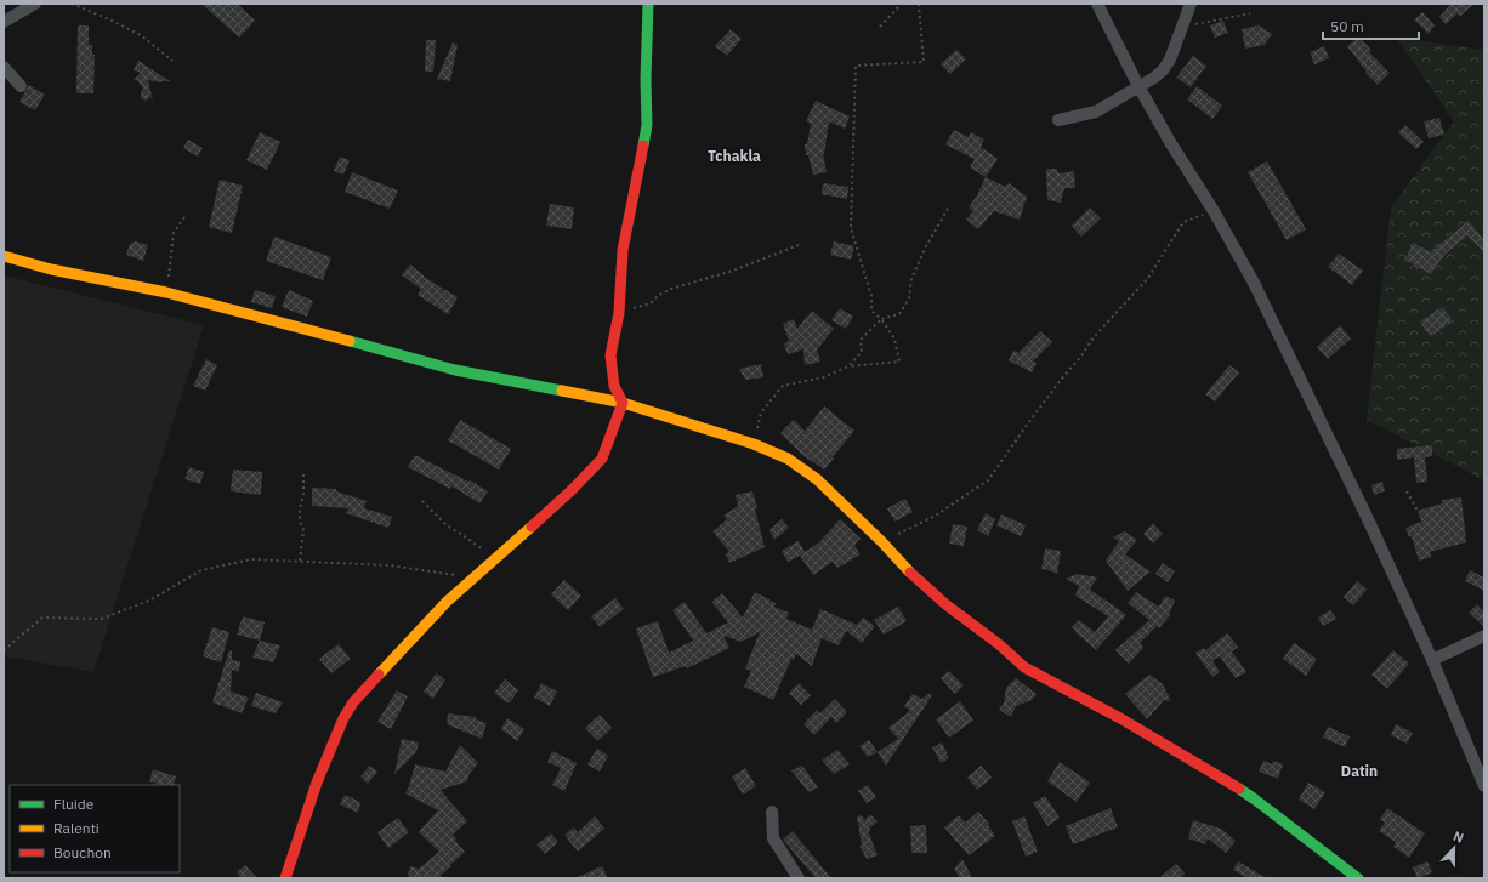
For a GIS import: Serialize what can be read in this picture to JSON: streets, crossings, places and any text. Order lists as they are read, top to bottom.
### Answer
{
  "districts": ["Tchakla", "Datin"],
  "legend": ["Fluide", "Ralenti", "Bouchon"],
  "scale_bar": "50 m",
  "north": "top"
}
